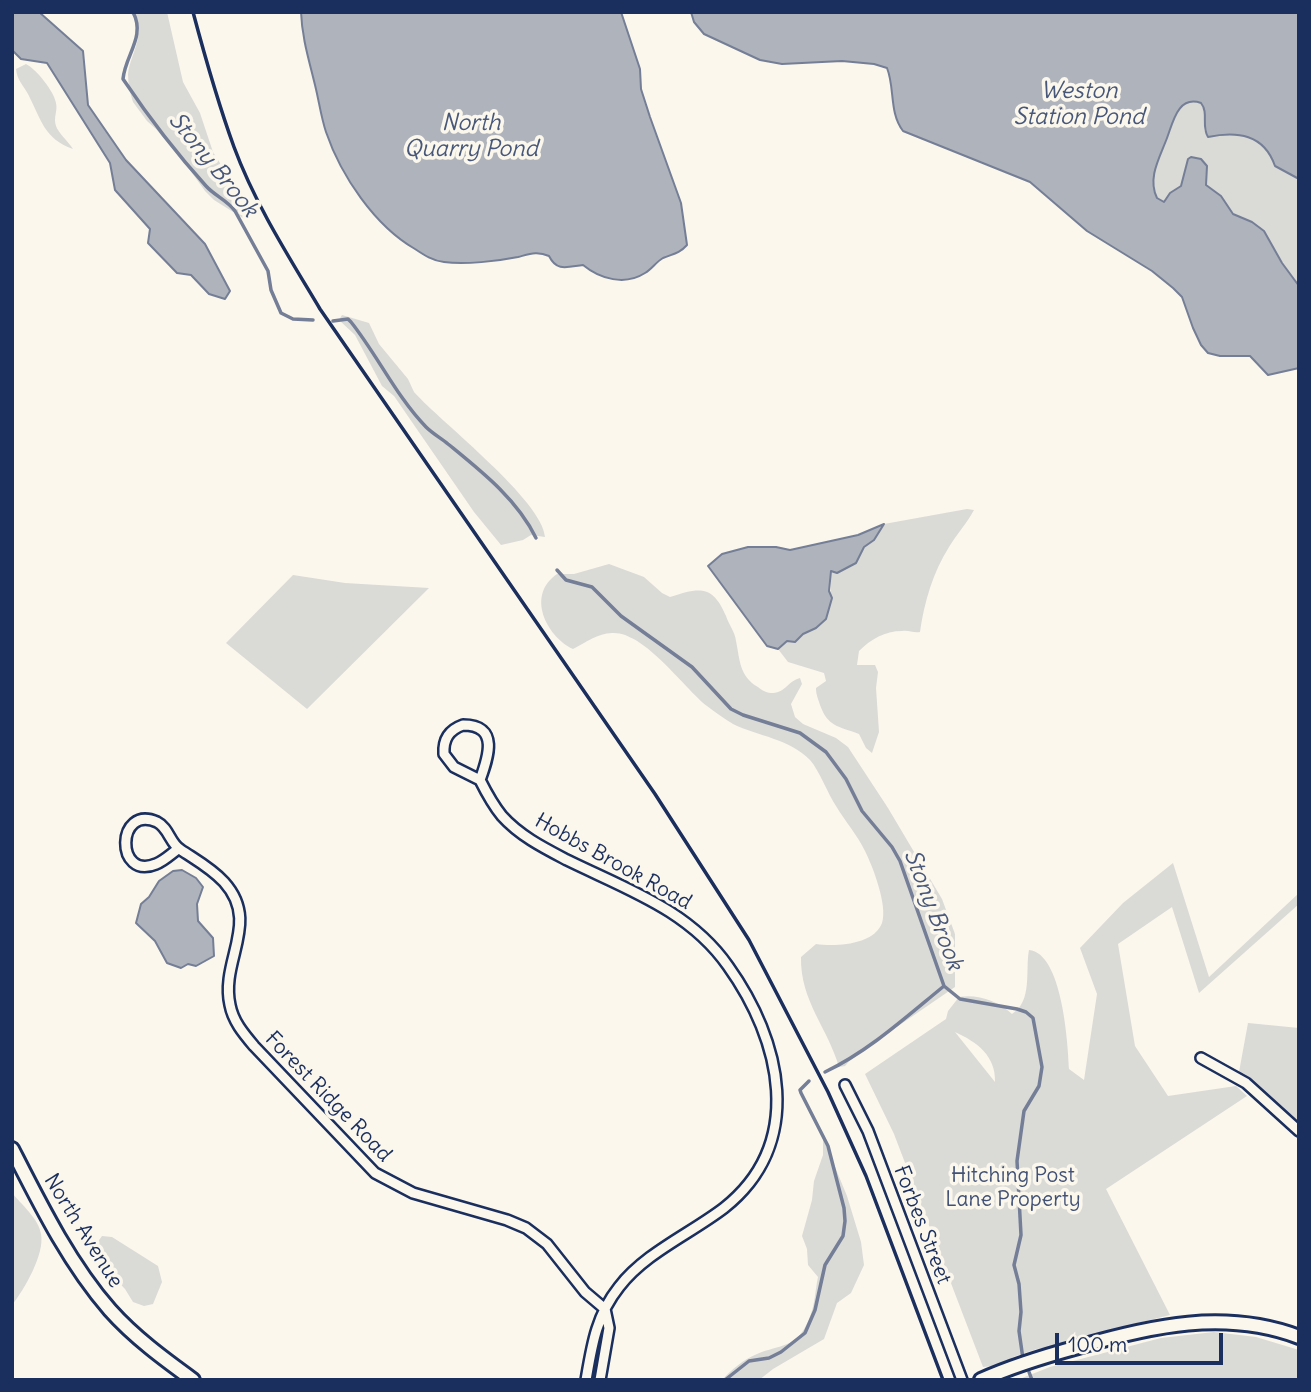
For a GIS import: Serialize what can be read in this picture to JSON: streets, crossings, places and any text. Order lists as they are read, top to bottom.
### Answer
{
  "streets": {
    "street": [
      "Hobbs Brook Road",
      "Forest Ridge Road",
      "Forbes Street",
      "North Avenue"
    ]
  },
  "crossings": [
    ["Hobbs Brook Road", "Forest Ridge Road"]
  ],
  "water": ["Weston Station Pond", "North Quarry Pond", "Stony Brook"],
  "parks": ["Hitching Post Lane Property"],
  "scale_bar": "100 m"
}
